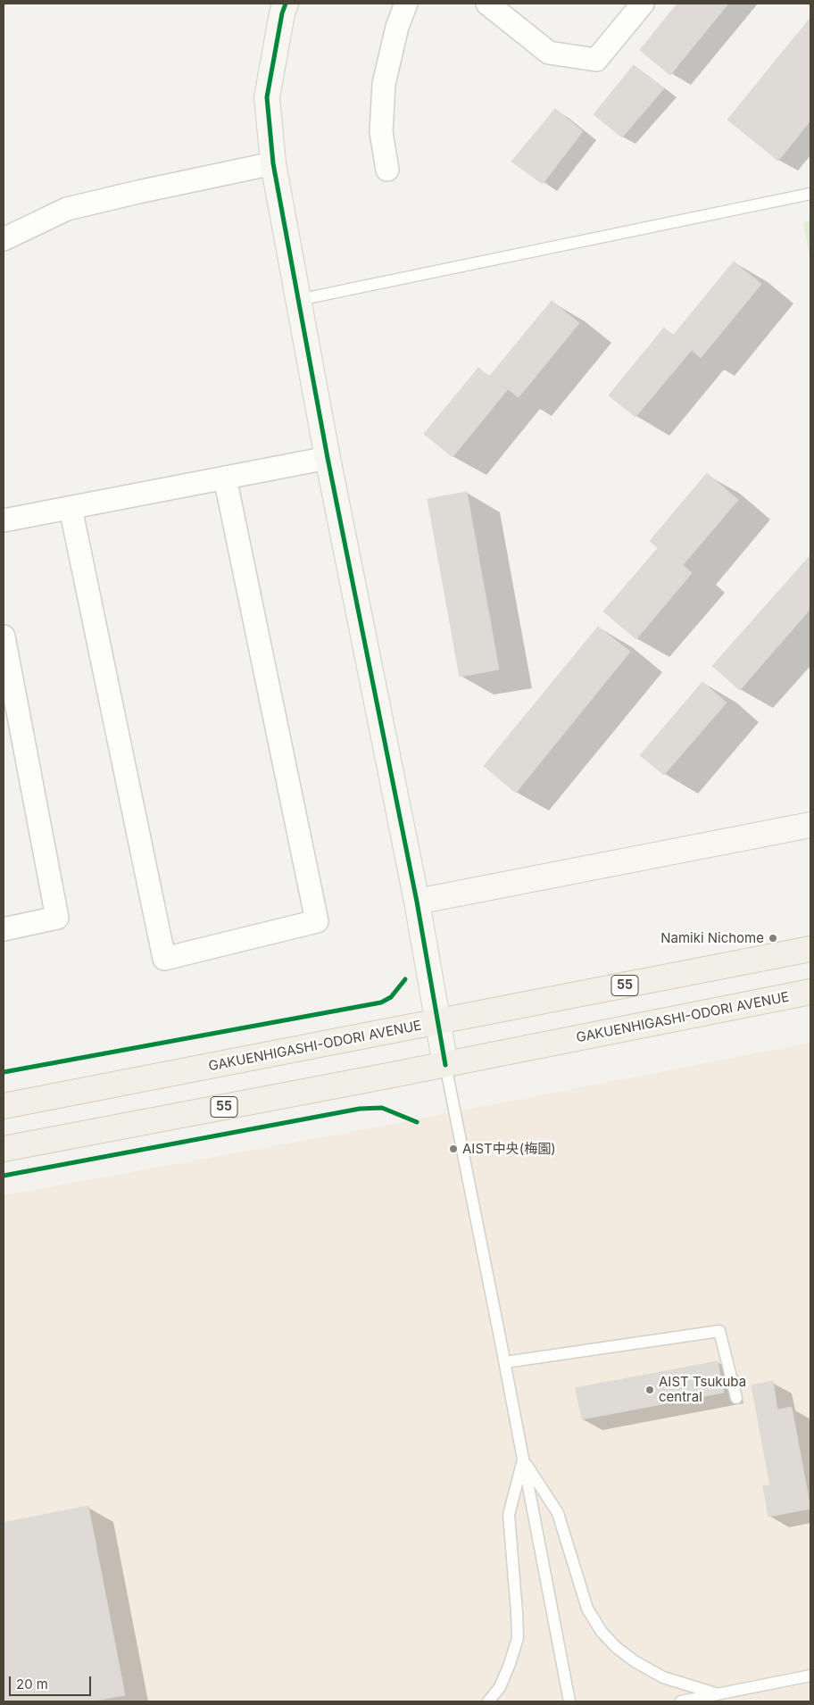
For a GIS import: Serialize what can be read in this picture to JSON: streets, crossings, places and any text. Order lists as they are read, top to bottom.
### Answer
{
  "streets": {
    "main road": ["55", "GAKUENHIGASHI-ODORI AVENUE"]
  },
  "places": ["Namiki Nichome", "AIST中央(梅園)", "AIST Tsukuba central"],
  "scale_bar": "20 m"
}
